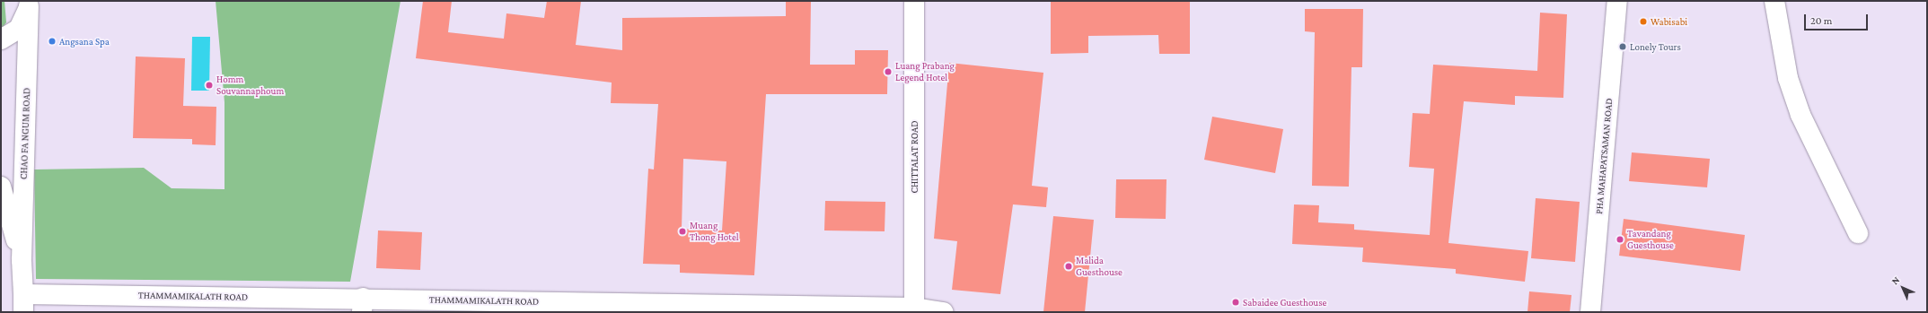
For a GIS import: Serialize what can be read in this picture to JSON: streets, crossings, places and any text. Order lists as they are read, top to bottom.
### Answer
{
  "streets": {
    "street": [
      "CHAO FA NGUM ROAD",
      "PHA MAHAPATSAMAN ROAD",
      "CHITTALAT ROAD",
      "THAMMAMIKALATH ROAD"
    ]
  },
  "crossings": [
    ["CHAO FA NGUM ROAD", "THAMMAMIKALATH ROAD"],
    ["CHITTALAT ROAD", "THAMMAMIKALATH ROAD"]
  ],
  "places": [
    "Wabisabi",
    "Angsana Spa",
    "Lonely Tours",
    "Luang Prabang Legend Hotel",
    "Homm Souvannaphoum",
    "Muang Thong Hotel",
    "Tavandang Guesthouse",
    "Malida Guesthouse",
    "Sabaidee Guesthouse"
  ],
  "scale_bar": "20 m",
  "north": "top left"
}
